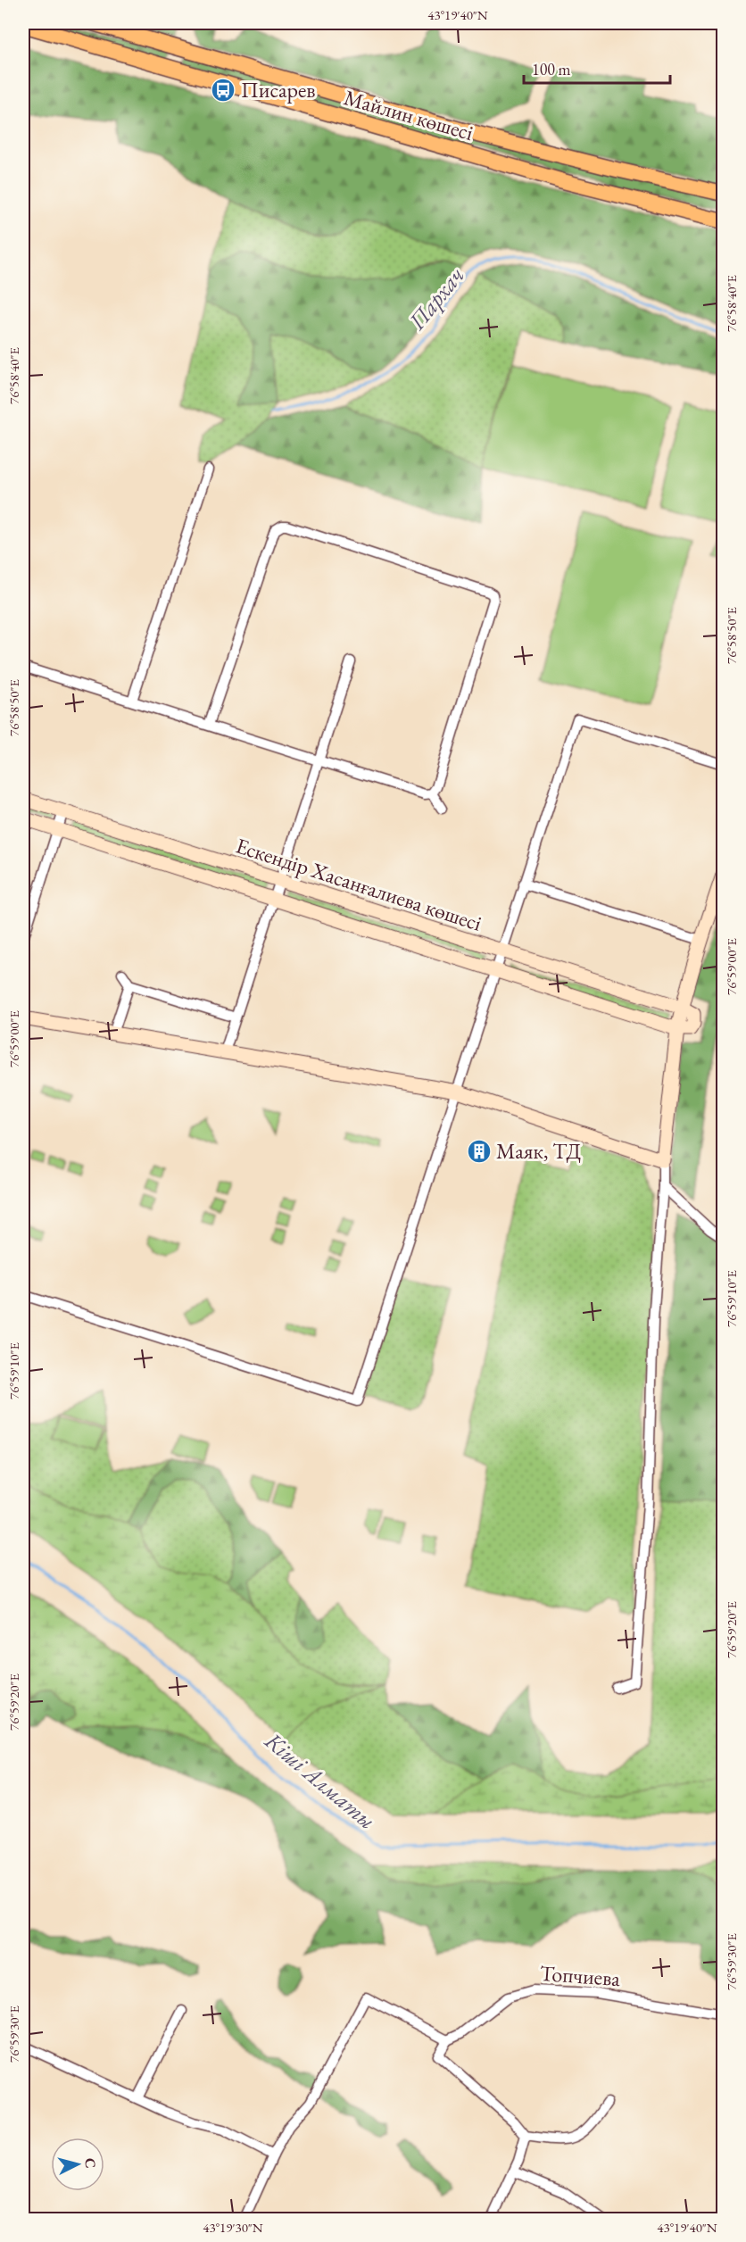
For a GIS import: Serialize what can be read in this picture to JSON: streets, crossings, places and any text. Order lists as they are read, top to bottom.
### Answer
{
  "streets": {
    "main road": ["Майлин көшесі"],
    "street": ["Ескендір Хасанғалиева көшесі", "Топчиева"]
  },
  "water": ["Пархач", "Кіші Алматы"],
  "places": {
    "bus stop": ["Писарев"],
    "building": ["Маяк, ТД"]
  },
  "scale_bar": "100 m",
  "north": "right",
  "coordinates": [
    "43°19'40\"N",
    "76°58'40\"E",
    "76°58'50\"E",
    "76°59'00\"E",
    "76°59'10\"E",
    "76°59'20\"E",
    "76°59'30\"E",
    "43°19'30\"N"
  ]
}
